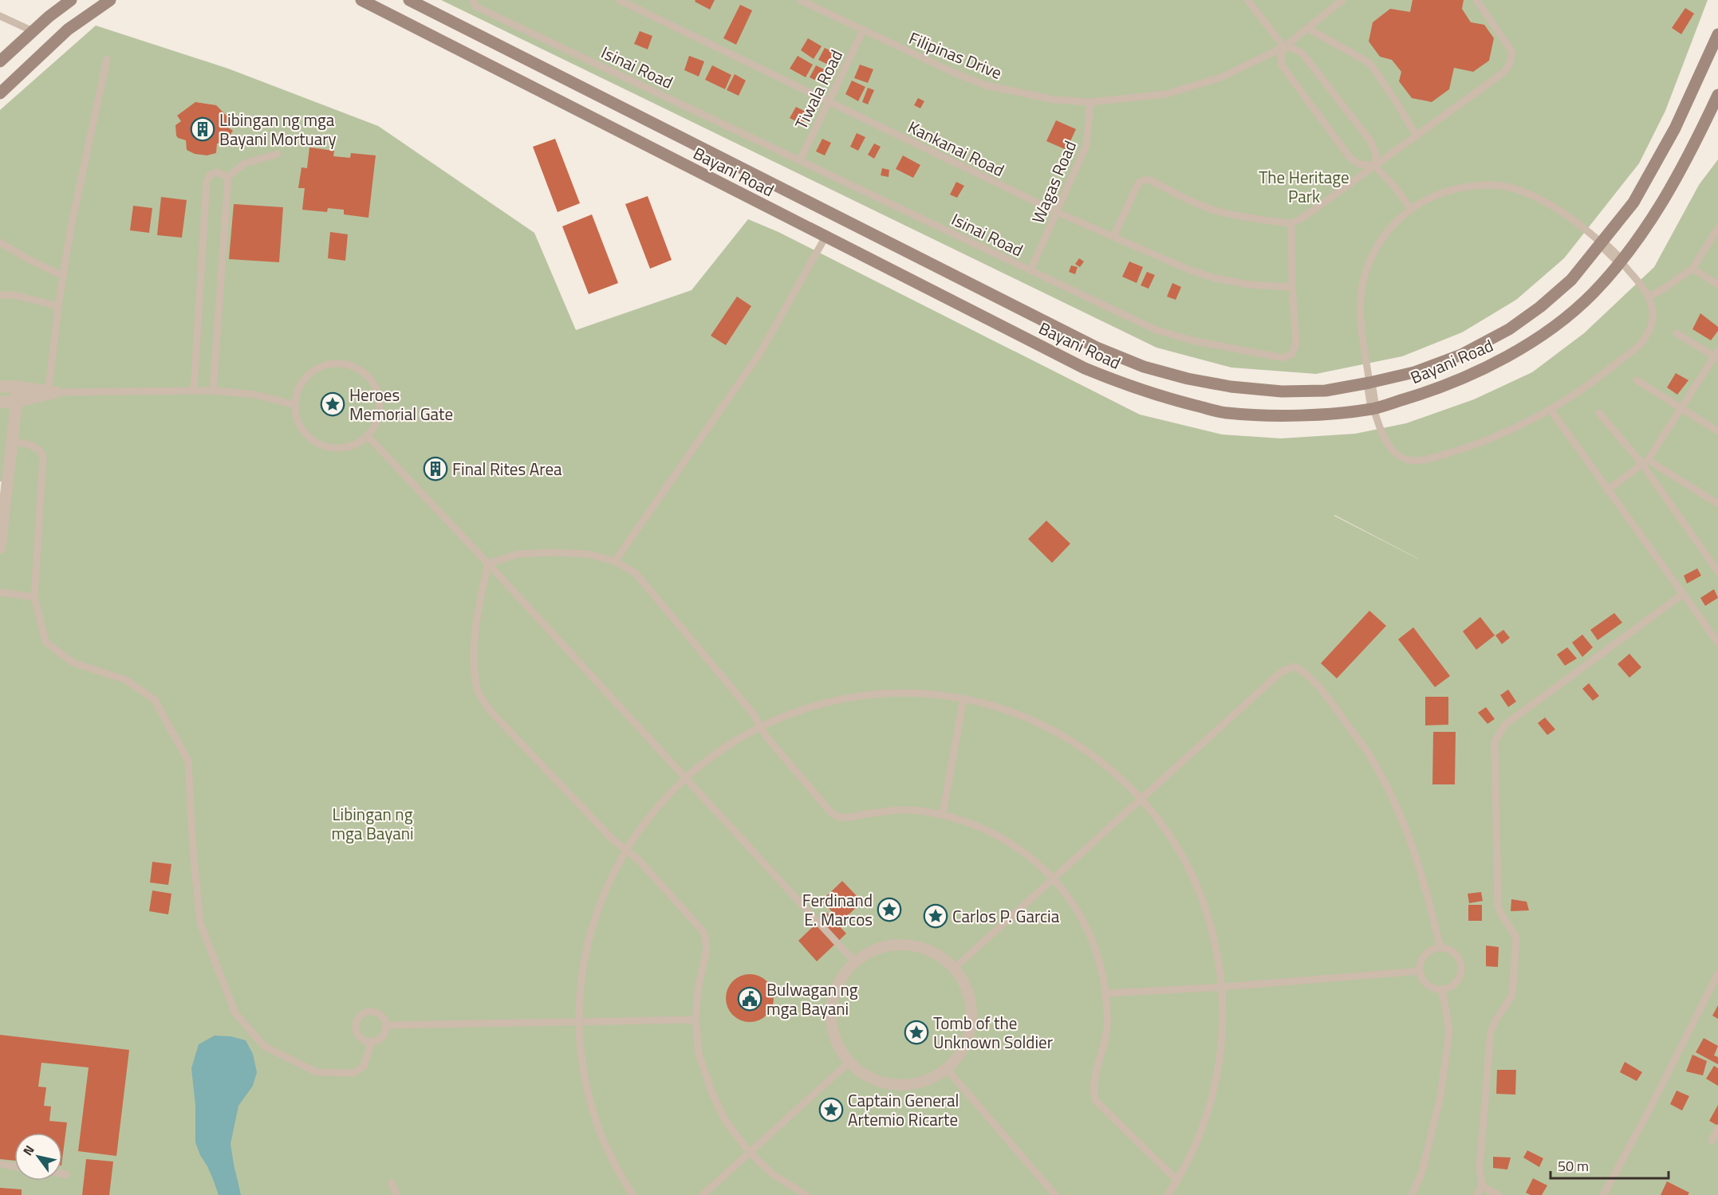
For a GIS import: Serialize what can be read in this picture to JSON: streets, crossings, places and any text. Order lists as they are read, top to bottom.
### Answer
{
  "streets": {
    "main road": ["Bayani Road"],
    "lane": [
      "Filipinas Drive",
      "Isinai Road",
      "Tiwala Road",
      "Kankanai Road",
      "Wagas Road"
    ]
  },
  "crossings": [
    ["Filipinas Drive", "Tiwala Road"],
    ["Filipinas Drive", "Wagas Road"],
    ["Isinai Road", "Tiwala Road"],
    ["Isinai Road", "Kankanai Road"],
    ["Isinai Road", "Wagas Road"],
    ["Tiwala Road", "Kankanai Road"],
    ["Kankanai Road", "Wagas Road"]
  ],
  "parks": ["The Heritage Park", "Libingan ng mga Bayani"],
  "places": {
    "building": ["Libingan ng mga Bayani Mortuary", "Final Rites Area"],
    "place": [
      "Heroes Memorial Gate",
      "Ferdinand E. Marcos",
      "Carlos P. Garcia",
      "Tomb of the Unknown Soldier",
      "Captain General Artemio Ricarte"
    ],
    "public building": ["Bulwagan ng mga Bayani"]
  },
  "scale_bar": "50 m",
  "north": "top left"
}
